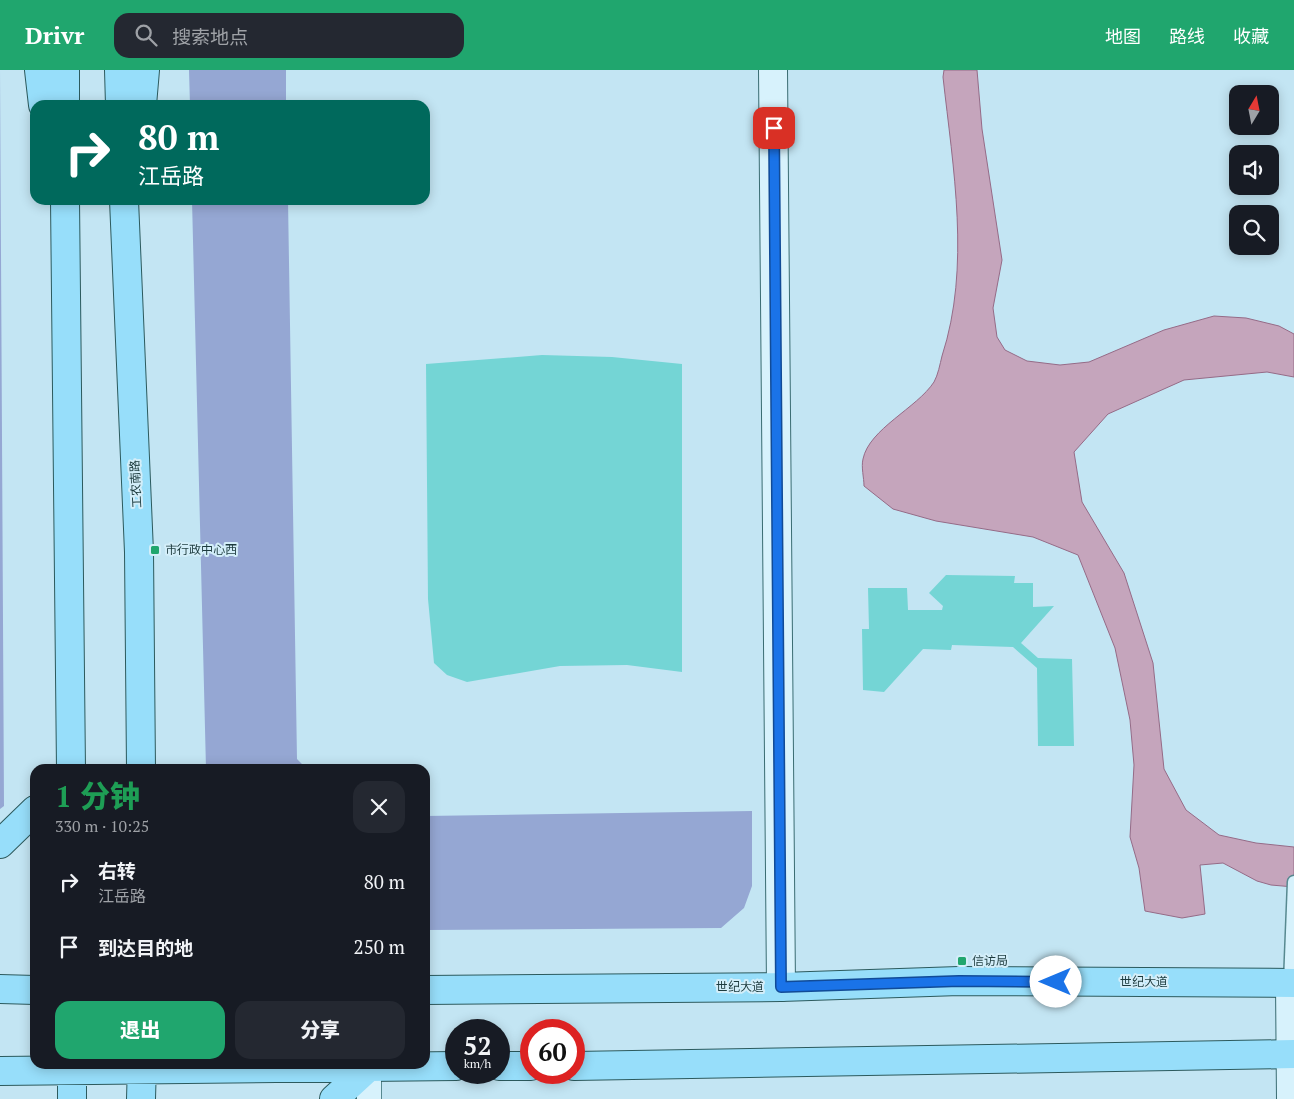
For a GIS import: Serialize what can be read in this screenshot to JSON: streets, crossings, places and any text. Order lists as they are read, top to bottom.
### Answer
{
  "streets": {
    "main road": ["工农南路", "世纪大道"]
  },
  "places": {
    "transit": ["市行政中心西", "信访局"]
  },
  "north": "top",
  "page": {
    "header": "Drivr",
    "search": "搜索地点",
    "nav": ["地图", "路线", "收藏"],
    "turn": ["80 m", "江岳路"],
    "heading": ["1 分钟", "330 m · 10:25"],
    "list": [
      {
        "name": "右转",
        "note": "江岳路",
        "value": "80 m"
      },
      {
        "name": "到达目的地",
        "value": "250 m"
      }
    ],
    "buttons": ["退出", "分享"],
    "speed": "52 km/h",
    "limit": "60"
  }
}
